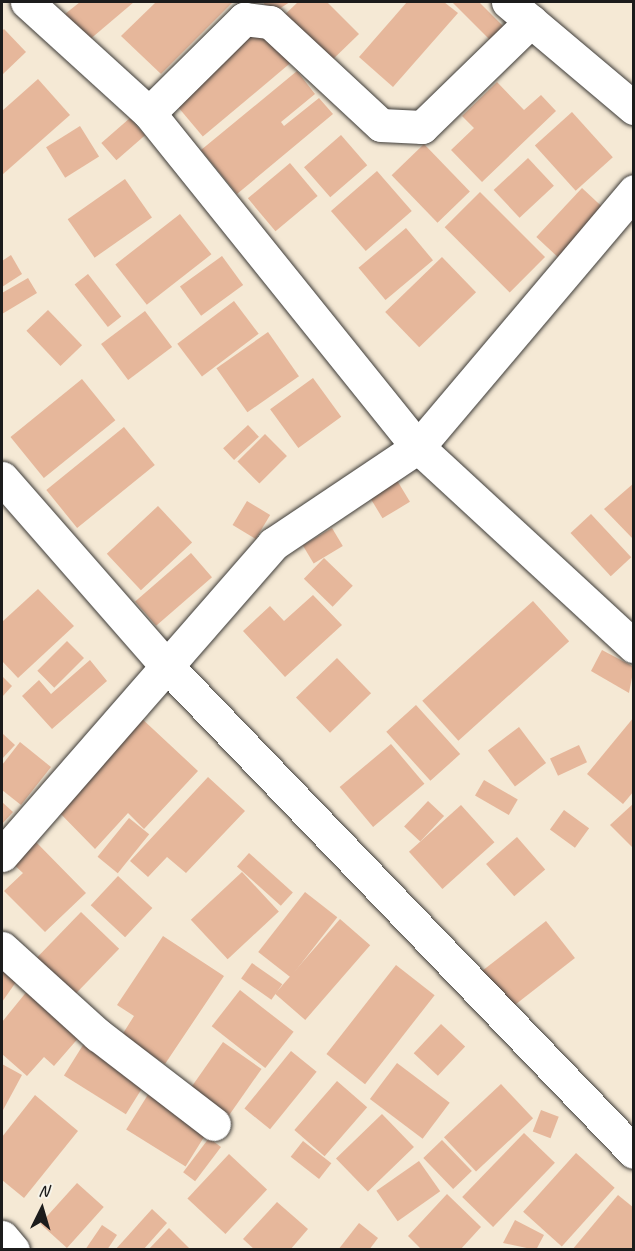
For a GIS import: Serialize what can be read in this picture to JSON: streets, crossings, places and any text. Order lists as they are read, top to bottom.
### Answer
{
  "north": "top"
}
